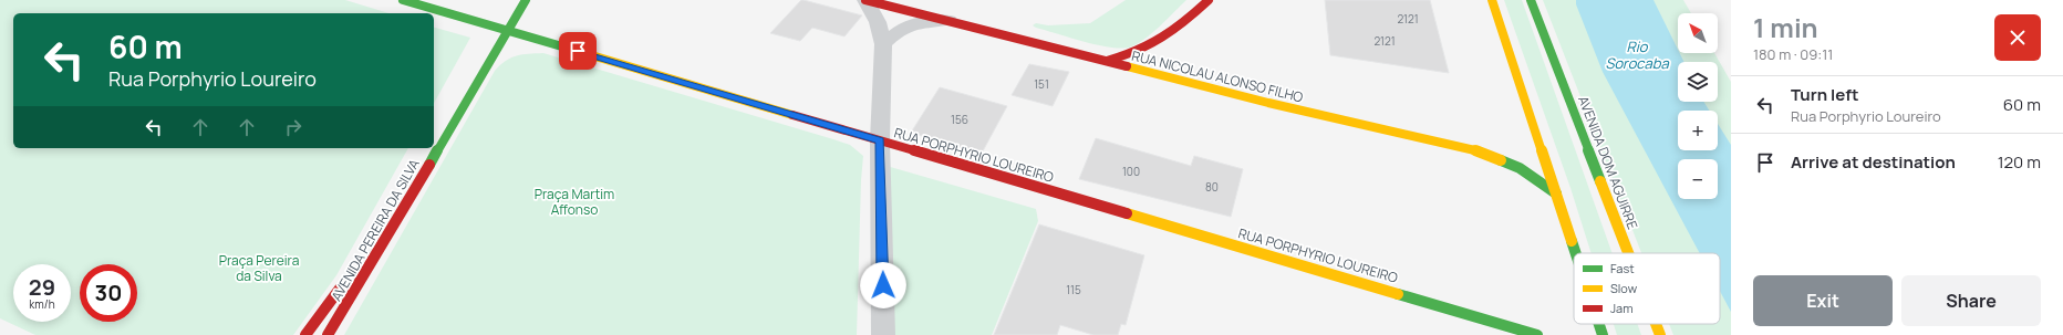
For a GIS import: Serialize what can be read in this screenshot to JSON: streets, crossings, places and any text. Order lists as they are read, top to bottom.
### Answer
{
  "streets": {
    "main road": [
      "RUA NICOLAU ALONSO FILHO",
      "RUA PORPHYRIO LOUREIRO",
      "AVENIDA DOM AGUIRRE",
      "AVENIDA PEREIRA DA SILVA"
    ]
  },
  "crossings": [
    ["RUA PORPHYRIO LOUREIRO", "AVENIDA PEREIRA DA SILVA"]
  ],
  "water": ["Rio Sorocaba"],
  "parks": ["Praça Martim Affonso", "Praça Pereira da Silva"],
  "house_numbers": [
    "2121",
    "2121",
    "151",
    "156",
    "100",
    "80",
    "115"
  ],
  "legend": ["Fast", "Slow", "Jam"],
  "north": "top left",
  "page": {
    "heading": ["1 min", "180 m · 09:11"],
    "map_buttons": ["+", "−"],
    "turn": ["60 m", "Rua Porphyrio Loureiro"],
    "list": [
      {
        "name": "Turn left",
        "note": "Rua Porphyrio Loureiro",
        "value": "60 m"
      },
      {
        "name": "Arrive at destination",
        "value": "120 m"
      }
    ],
    "speed": "29 km/h",
    "limit": "30",
    "buttons": ["Exit", "Share"]
  }
}
